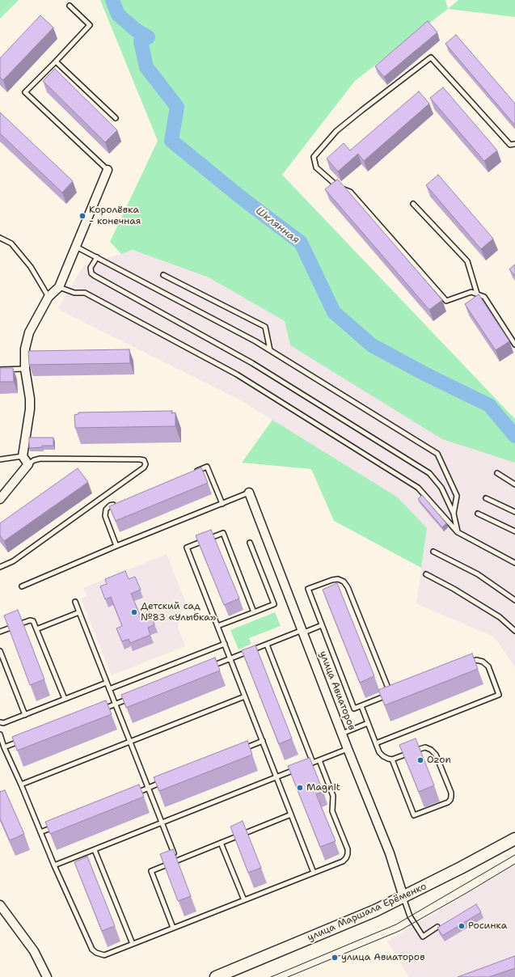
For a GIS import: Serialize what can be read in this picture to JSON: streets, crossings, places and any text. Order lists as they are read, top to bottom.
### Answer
{
  "streets": {
    "main road": ["улица Маршала Ерёменко"],
    "street": ["улица Авиаторов"]
  },
  "crossings": [
    ["улица Авиаторов", "улица Маршала Ерёменко"]
  ],
  "water": ["Шклянная"],
  "places": [
    "Королёвка - конечная",
    "Детский сад №83 «Улыбка»",
    "Ozon",
    "Magnit",
    "Росинка",
    "улица Авиаторов"
  ]
}
